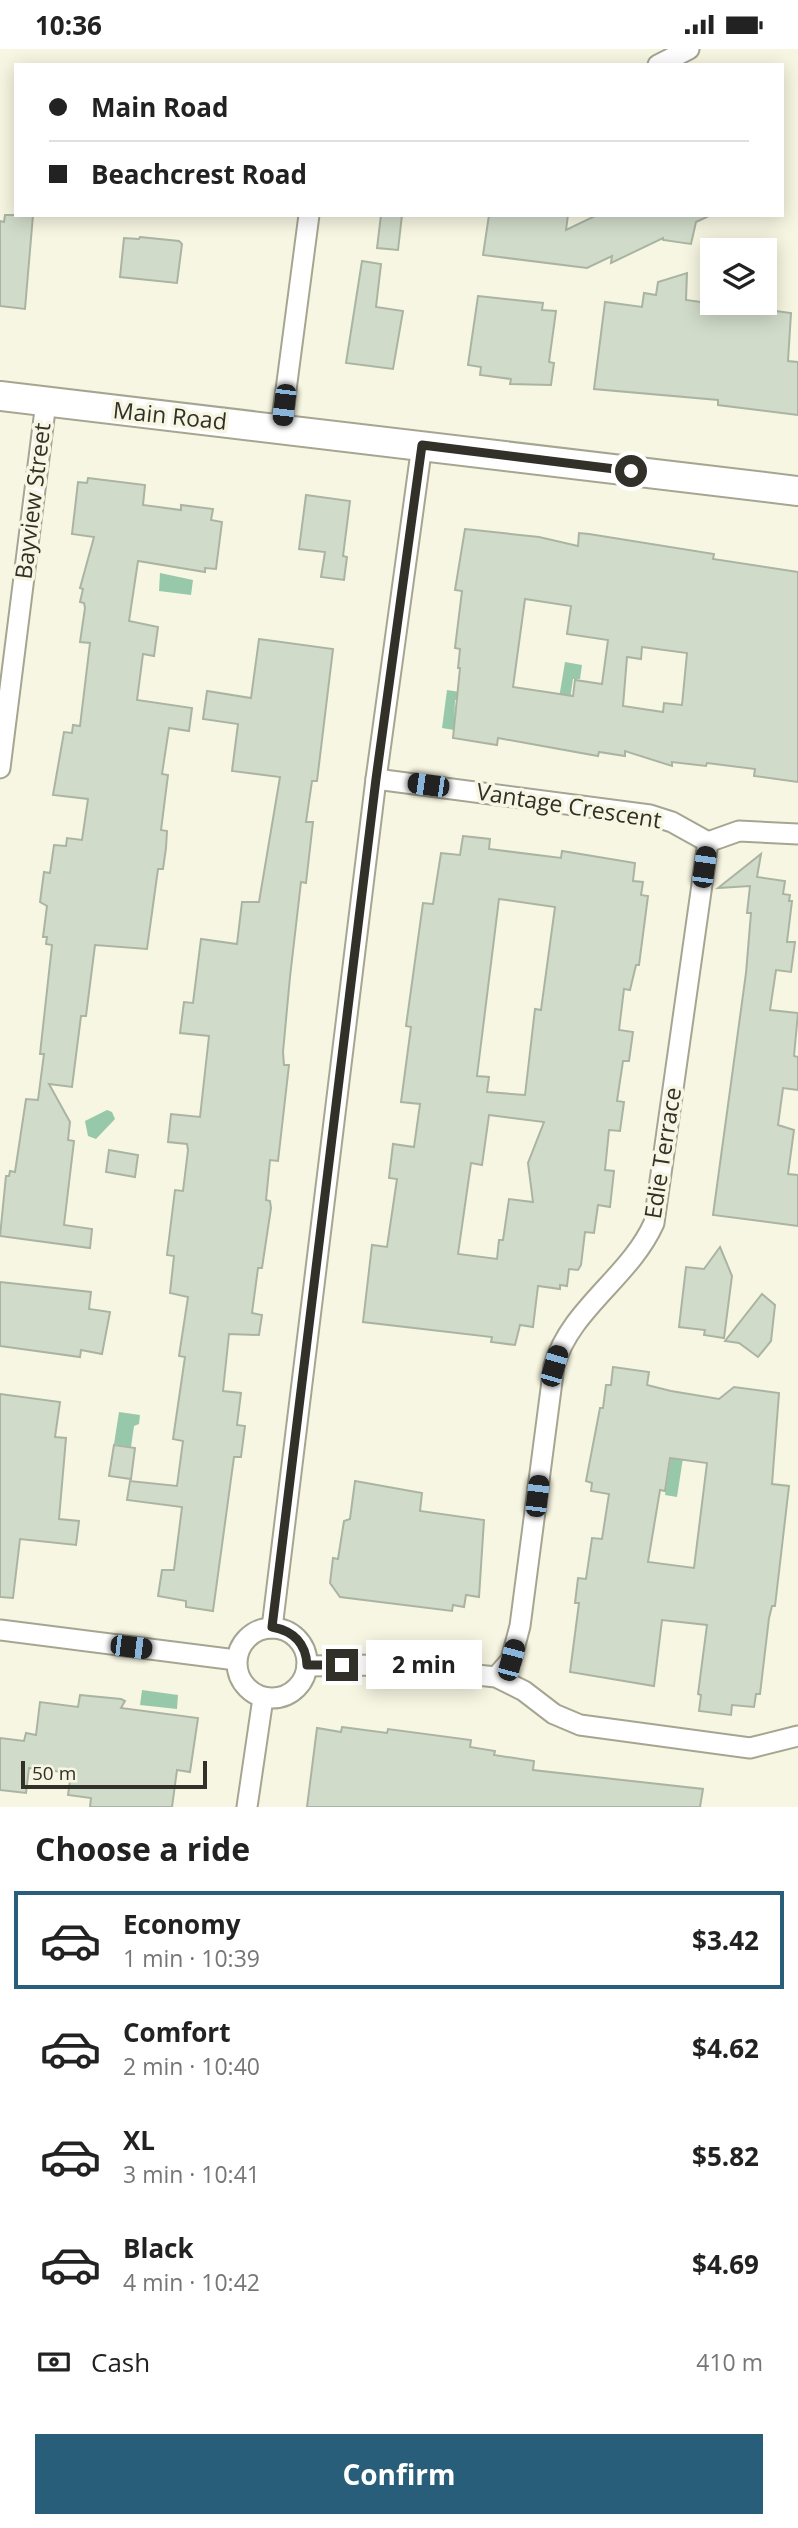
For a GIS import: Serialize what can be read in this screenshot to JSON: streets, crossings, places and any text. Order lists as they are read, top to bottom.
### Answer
{
  "streets": {
    "main road": ["Main Road"],
    "street": ["Bayview Street", "Vantage Crescent", "Edie Terrace"]
  },
  "crossings": [
    ["Main Road", "Bayview Street"],
    ["Vantage Crescent", "Edie Terrace"]
  ],
  "scale_bar": "50 m",
  "page": {
    "status": "10:36",
    "banner": ["Main Road", "Beachcrest Road"],
    "bubble": "2 min",
    "scale": "50 m",
    "heading": "Choose a ride",
    "list": [
      {
        "name": "Economy",
        "note": "1 min · 10:39",
        "value": "$3.42"
      },
      {
        "name": "Comfort",
        "note": "2 min · 10:40",
        "value": "$4.62"
      },
      {
        "name": "XL",
        "note": "3 min · 10:41",
        "value": "$5.82"
      },
      {
        "name": "Black",
        "note": "4 min · 10:42",
        "value": "$4.69"
      }
    ],
    "pay": ["Cash", "410 m"],
    "buttons": "Confirm"
  }
}
